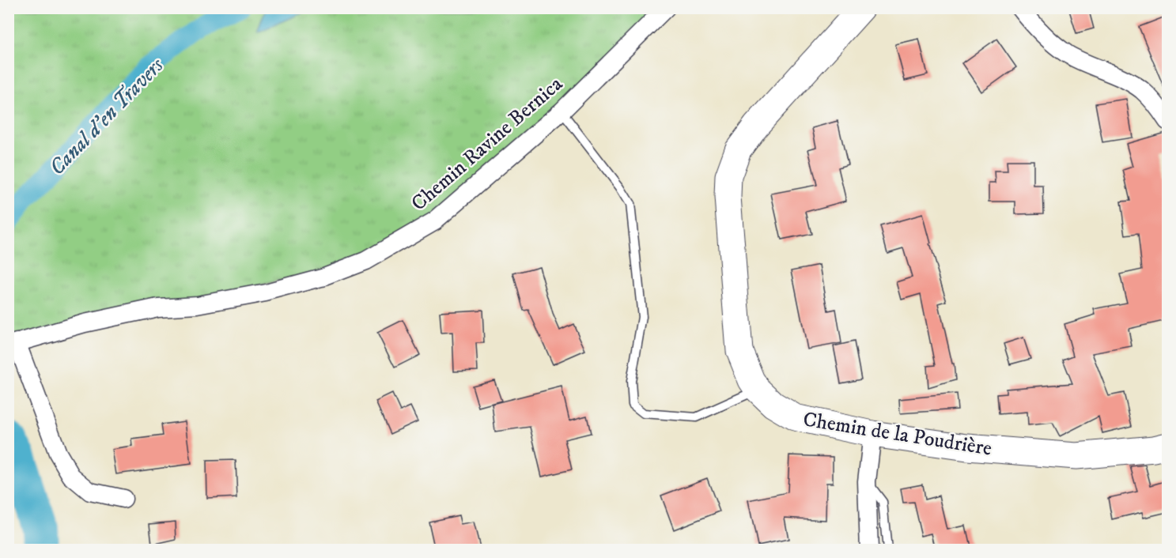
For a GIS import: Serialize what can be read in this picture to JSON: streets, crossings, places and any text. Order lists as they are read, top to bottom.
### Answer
{
  "streets": {
    "main road": ["Chemin de la Poudrière"],
    "street": ["Chemin Ravine Bernica"]
  },
  "water": ["Canal d'en Travers"]
}
